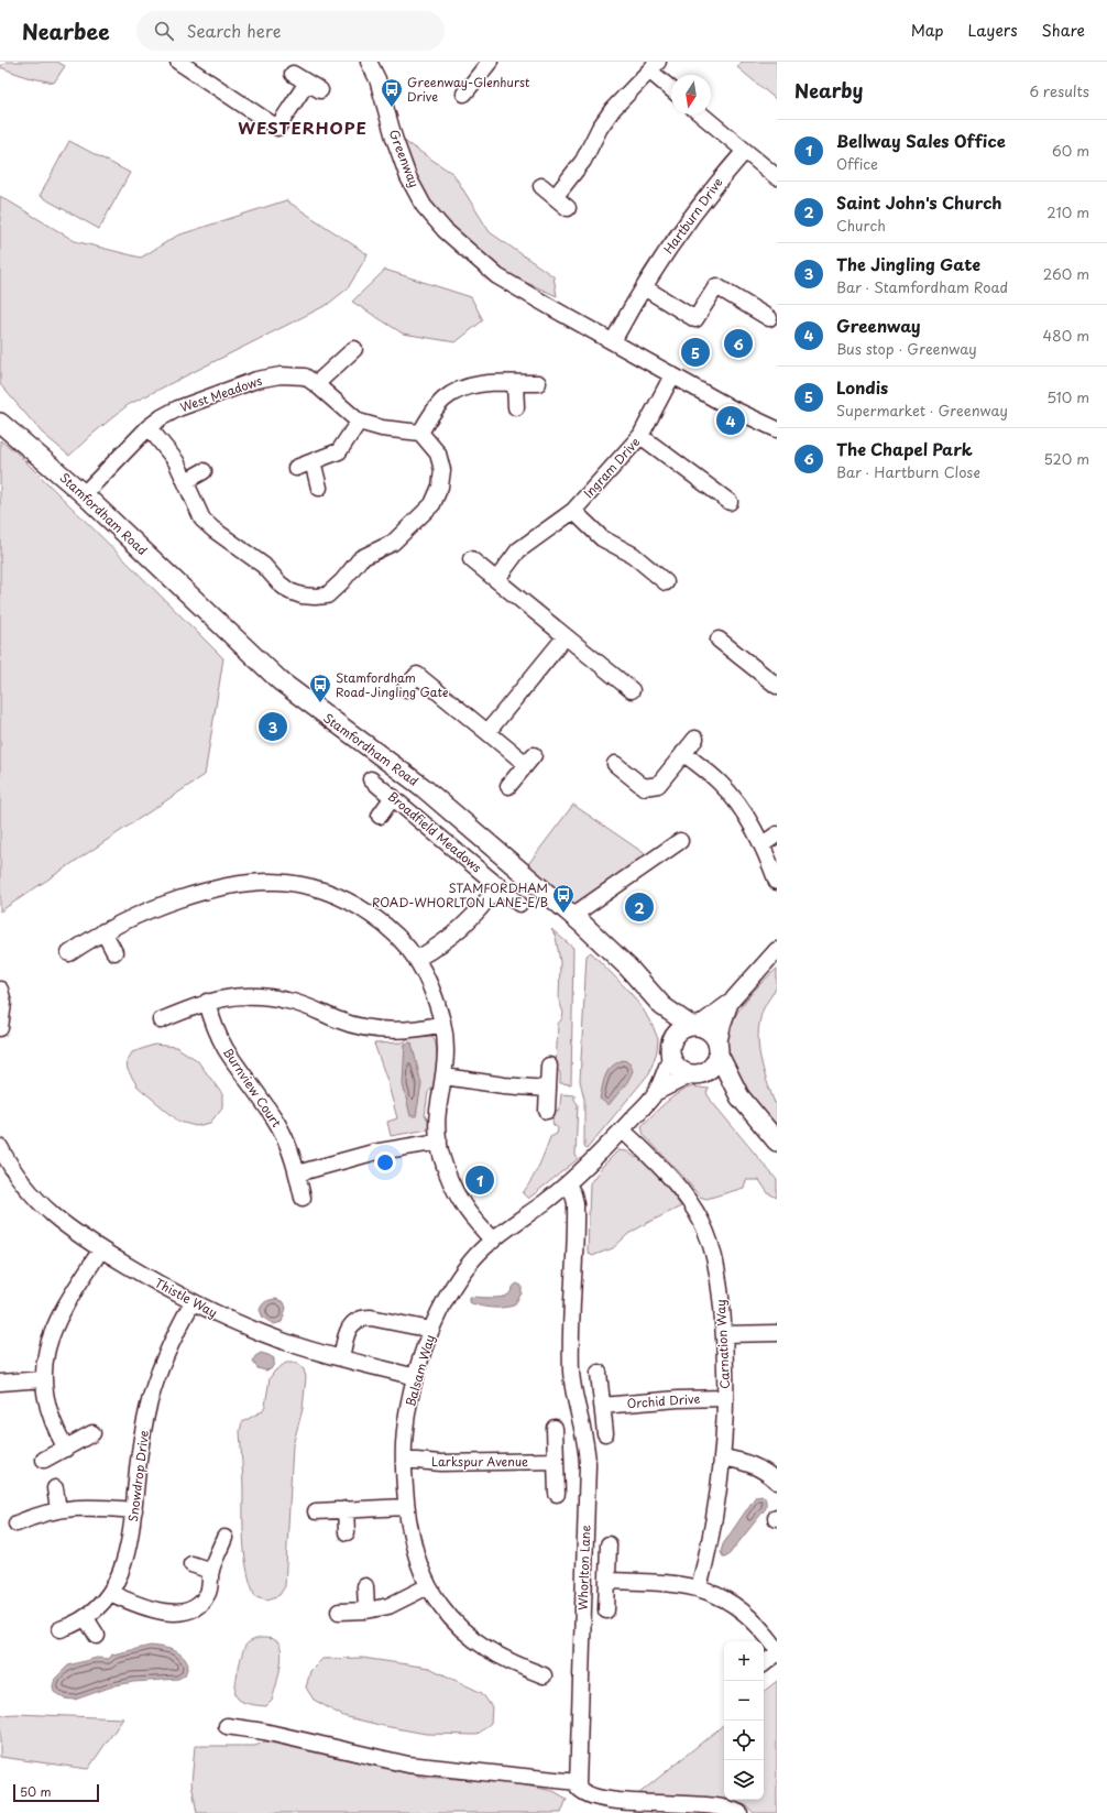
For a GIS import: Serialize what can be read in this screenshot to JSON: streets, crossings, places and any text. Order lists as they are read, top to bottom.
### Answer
{
  "streets": {
    "main road": ["Stamfordham Road"],
    "street": [
      "Greenway",
      "Hartburn Drive",
      "West Meadows",
      "Ingram Drive",
      "Broadfield Meadows",
      "Burnview Court",
      "Thistle Way",
      "Carnation Way",
      "Balsam Way",
      "Orchid Drive",
      "Larkspur Avenue",
      "Snowdrop Drive",
      "Whorlton Lane"
    ]
  },
  "crossings": [
    ["Greenway", "Hartburn Drive"],
    ["Greenway", "Ingram Drive"],
    ["West Meadows", "Stamfordham Road"],
    ["Stamfordham Road", "Balsam Way"],
    ["Thistle Way", "Balsam Way"],
    ["Thistle Way", "Snowdrop Drive"],
    ["Carnation Way", "Balsam Way"],
    ["Carnation Way", "Orchid Drive"],
    ["Balsam Way", "Larkspur Avenue"],
    ["Balsam Way", "Whorlton Lane"]
  ],
  "districts": ["WESTERHOPE"],
  "places": {
    "bus stop": ["Greenway-Glenhurst Drive", "Stamfordham Road-Jingling Gate", "STAMFORDHAM ROAD-WHORLTON LANE-E/B"]
  },
  "scale_bar": "50 m",
  "north": "bottom",
  "page": {
    "header": "Nearbee",
    "search": "Search here",
    "nav": ["Map", "Layers", "Share"],
    "heading": ["Nearby", "6 results"],
    "list": [
      {
        "mark": "1",
        "name": "Bellway Sales Office",
        "note": "Office",
        "value": "60 m"
      },
      {
        "mark": "2",
        "name": "Saint John's Church",
        "note": "Church",
        "value": "210 m"
      },
      {
        "mark": "3",
        "name": "The Jingling Gate",
        "note": "Bar · Stamfordham Road",
        "value": "260 m"
      },
      {
        "mark": "4",
        "name": "Greenway",
        "note": "Bus stop · Greenway",
        "value": "480 m"
      },
      {
        "mark": "5",
        "name": "Londis",
        "note": "Supermarket · Greenway",
        "value": "510 m"
      },
      {
        "mark": "6",
        "name": "The Chapel Park",
        "note": "Bar · Hartburn Close",
        "value": "520 m"
      }
    ],
    "pins": [
      "6",
      "5",
      "4",
      "3",
      "2",
      "1"
    ],
    "map_buttons": ["+", "−"],
    "scale": "50 m"
  }
}
